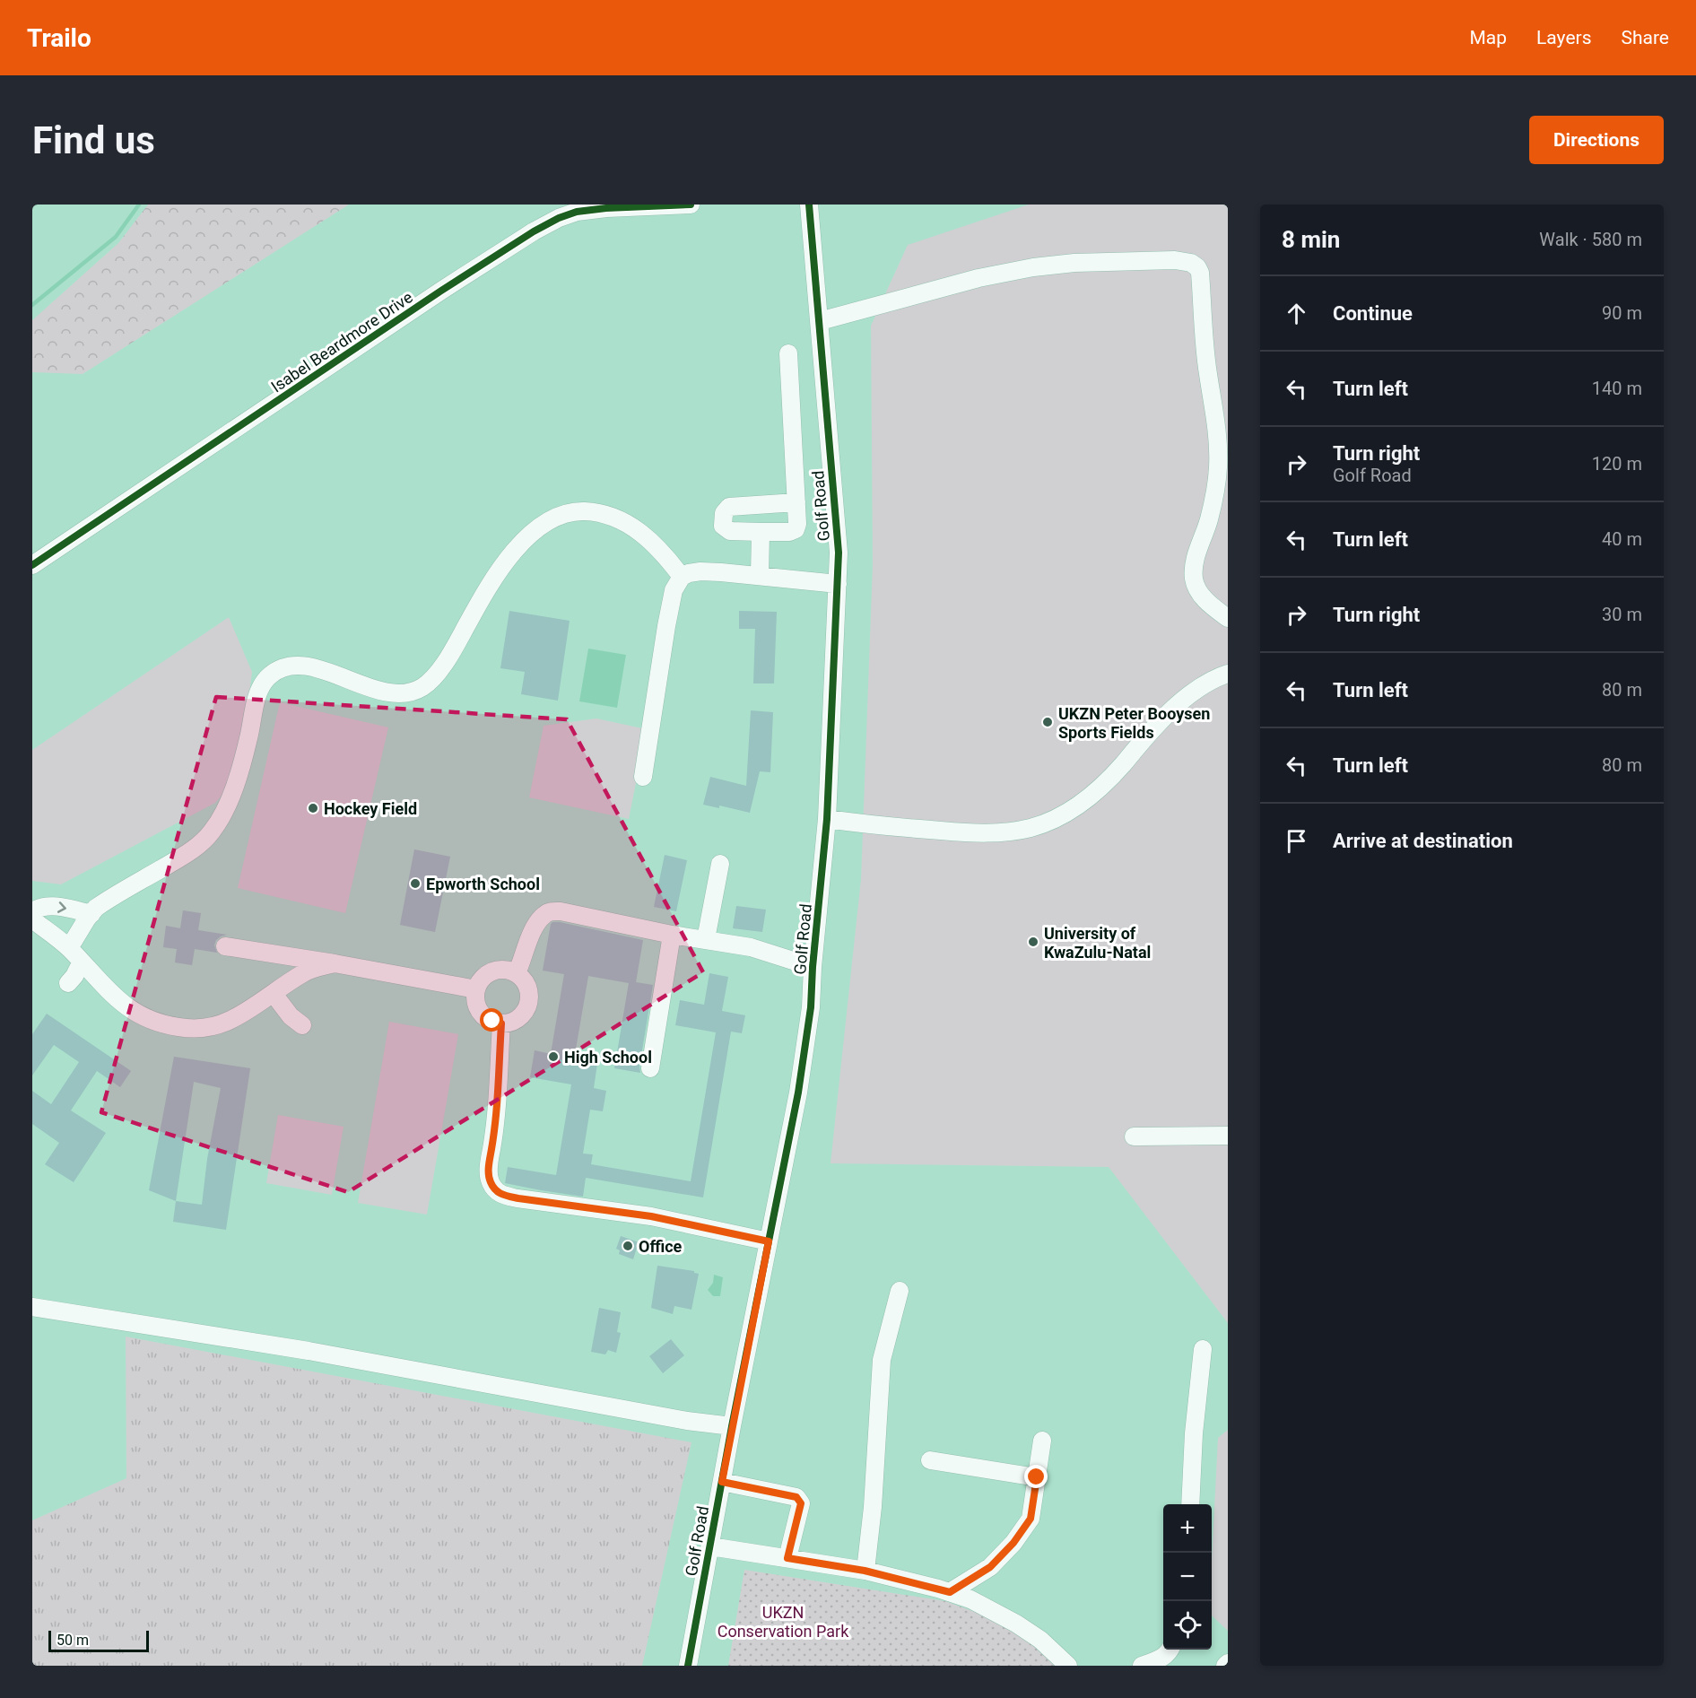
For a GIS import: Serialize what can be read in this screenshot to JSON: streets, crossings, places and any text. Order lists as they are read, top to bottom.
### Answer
{
  "streets": {
    "street": ["Isabel Beardmore Drive", "Golf Road"]
  },
  "parks": ["UKZN Conservation Park"],
  "places": [
    "UKZN Peter Booysen Sports Fields",
    "Hockey Field",
    "Epworth School",
    "University of KwaZulu-Natal",
    "High School",
    "Office"
  ],
  "scale_bar": "50 m",
  "page": {
    "header": "Trailo",
    "nav": ["Map", "Layers", "Share"],
    "buttons": "Directions",
    "title": "Find us",
    "heading": ["8 min", "Walk · 580 m"],
    "list": [
      ["Continue", "90 m"],
      ["Turn left", "140 m"],
      ["Turn right", "Golf Road", "120 m"],
      ["Turn left", "40 m"],
      ["Turn right", "30 m"],
      ["Turn left", "80 m"],
      ["Turn left", "80 m"],
      "Arrive at destination"
    ],
    "map_buttons": ["+", "−"],
    "scale": "50 m"
  }
}
